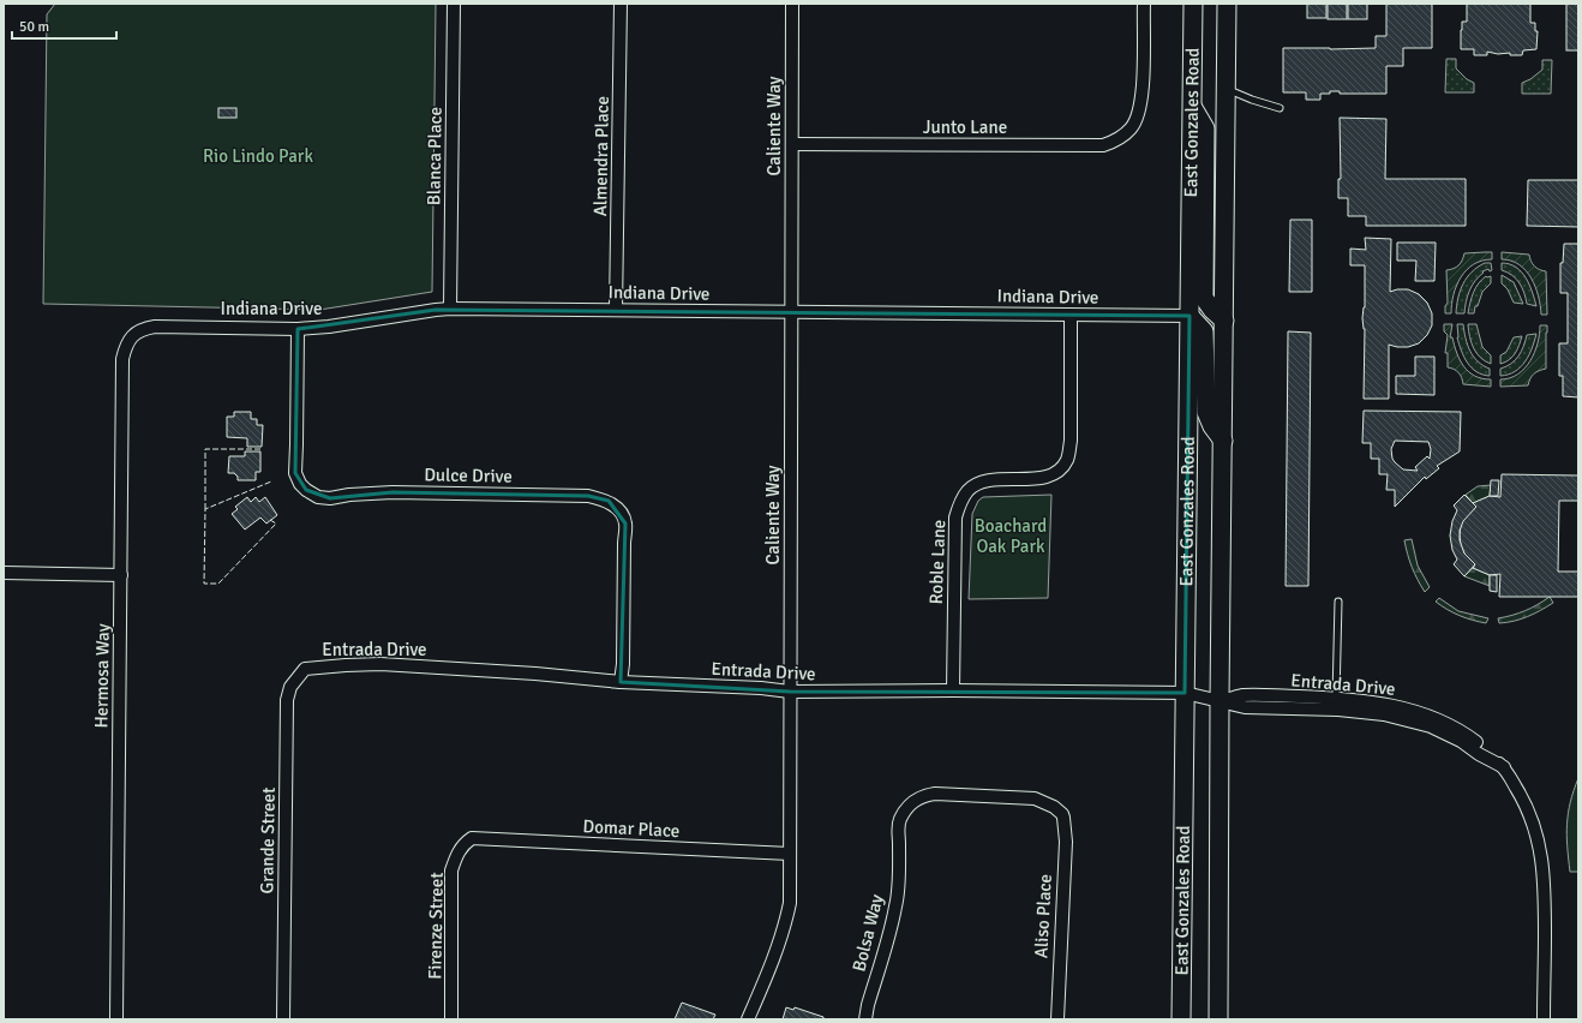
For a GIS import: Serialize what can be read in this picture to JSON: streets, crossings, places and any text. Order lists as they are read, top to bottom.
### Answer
{
  "streets": {
    "main road": ["East Gonzales Road"],
    "street": [
      "Caliente Way",
      "Junto Lane",
      "Blanca Place",
      "Almendra Place",
      "Indiana Drive",
      "Dulce Drive",
      "Roble Lane",
      "Entrada Drive",
      "Hermosa Way",
      "Domar Place",
      "Grande Street",
      "Aliso Place",
      "Firenze Street",
      "Bolsa Way"
    ]
  },
  "crossings": [
    ["East Gonzales Road", "Indiana Drive"],
    ["East Gonzales Road", "Entrada Drive"],
    ["Caliente Way", "Junto Lane"],
    ["Caliente Way", "Indiana Drive"],
    ["Caliente Way", "Entrada Drive"],
    ["Caliente Way", "Domar Place"],
    ["Blanca Place", "Indiana Drive"],
    ["Almendra Place", "Indiana Drive"],
    ["Indiana Drive", "Dulce Drive"],
    ["Indiana Drive", "Roble Lane"],
    ["Indiana Drive", "Hermosa Way"],
    ["Dulce Drive", "Entrada Drive"],
    ["Roble Lane", "Entrada Drive"],
    ["Entrada Drive", "Grande Street"],
    ["Domar Place", "Firenze Street"],
    ["Aliso Place", "Bolsa Way"]
  ],
  "parks": ["Rio Lindo Park", "Boachard Oak Park"],
  "scale_bar": "50 m"
}
